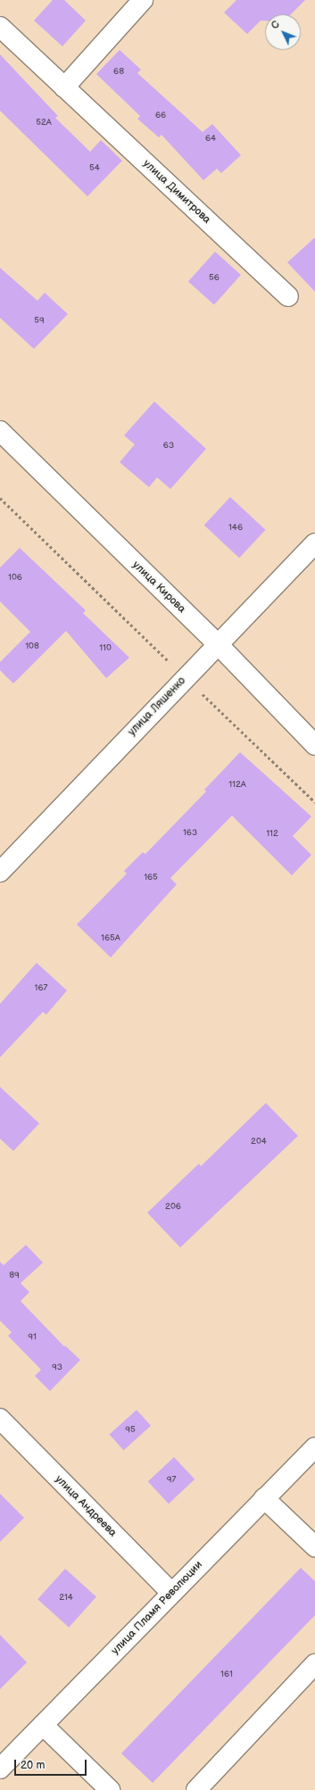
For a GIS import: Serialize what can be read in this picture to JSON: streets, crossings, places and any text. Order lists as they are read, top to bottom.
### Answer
{
  "streets": {
    "street": [
      "улица Димитрова",
      "улица Кирова",
      "улица Ляшенко",
      "улица Андреева",
      "улица Пламя Революции"
    ]
  },
  "crossings": [
    ["улица Кирова", "улица Ляшенко"],
    ["улица Андреева", "улица Пламя Революции"]
  ],
  "house_numbers": [
    "68",
    "66",
    "52А",
    "64",
    "54",
    "56",
    "59",
    "63",
    "146",
    "106",
    "108",
    "110",
    "112А",
    "163",
    "112",
    "165",
    "165А",
    "167",
    "204",
    "206",
    "89",
    "91",
    "93",
    "95",
    "97",
    "214",
    "161"
  ],
  "scale_bar": "20 m",
  "north": "top left"
}
